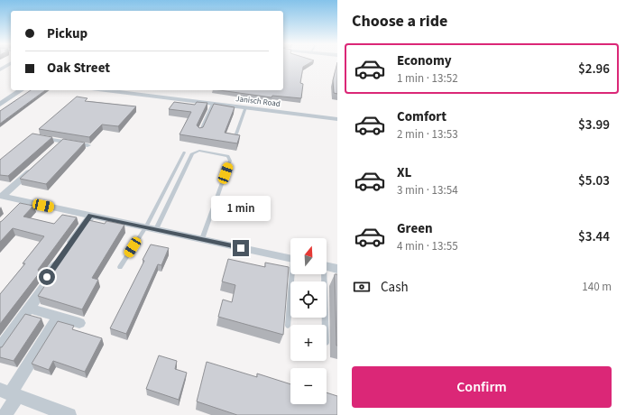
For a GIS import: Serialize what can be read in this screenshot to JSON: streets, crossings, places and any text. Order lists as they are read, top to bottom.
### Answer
{
  "streets": {
    "street": ["Janisch Road"]
  },
  "north": "top",
  "page": {
    "heading": "Choose a ride",
    "banner": ["Pickup", "Oak Street"],
    "list": [
      {
        "name": "Economy",
        "note": "1 min · 13:52",
        "value": "$2.96"
      },
      {
        "name": "Comfort",
        "note": "2 min · 13:53",
        "value": "$3.99"
      },
      {
        "name": "XL",
        "note": "3 min · 13:54",
        "value": "$5.03"
      },
      {
        "name": "Green",
        "note": "4 min · 13:55",
        "value": "$3.44"
      }
    ],
    "bubble": "1 min",
    "map_buttons": ["+", "−"],
    "pay": ["Cash", "140 m"],
    "buttons": "Confirm"
  }
}
